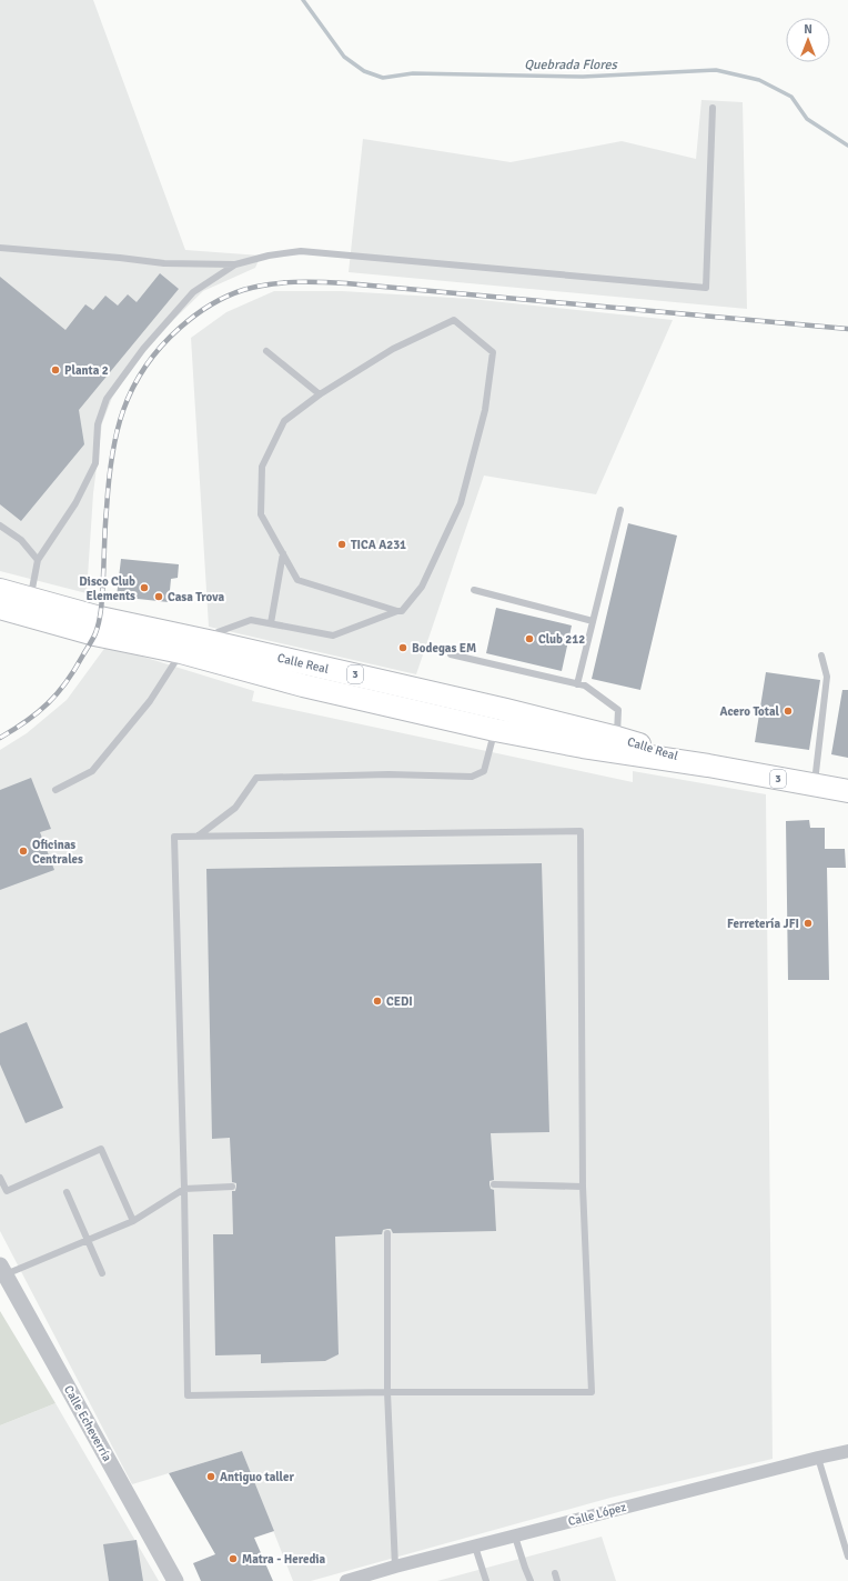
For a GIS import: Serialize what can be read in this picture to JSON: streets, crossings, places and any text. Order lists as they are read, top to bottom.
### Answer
{
  "streets": {
    "main road": ["Calle Real", "3"],
    "street": ["Calle Echeverría", "Calle López"]
  },
  "water": ["Quebrada Flores"],
  "places": [
    "Planta 2",
    "TICA A231",
    "Disco Club Elements",
    "Casa Trova",
    "Club 212",
    "Bodegas EM",
    "Acero Total",
    "Oficinas Centrales",
    "Ferretería JFI",
    "CEDI",
    "Antiguo taller",
    "Matra - Heredia"
  ],
  "north": "top"
}
